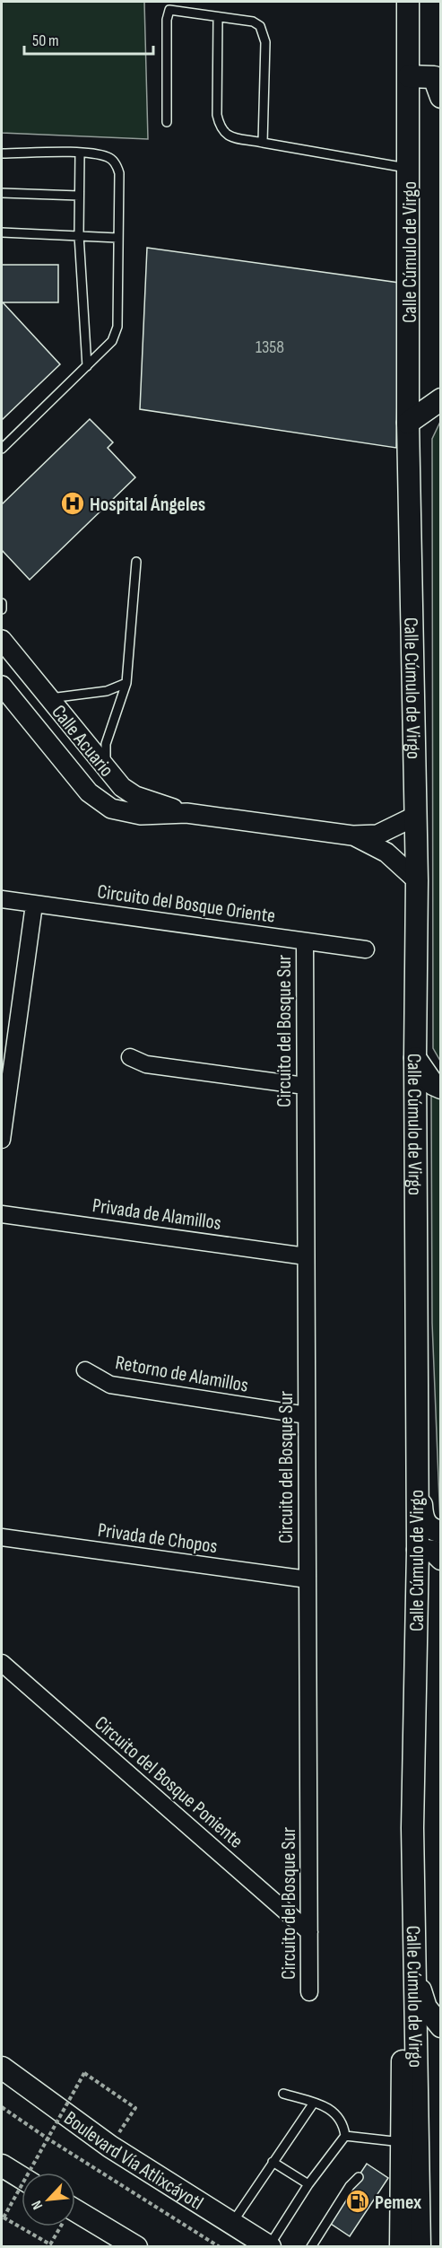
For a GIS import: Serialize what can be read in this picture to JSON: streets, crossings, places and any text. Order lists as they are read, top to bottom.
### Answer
{
  "streets": {
    "main road": ["Calle Cúmulo de Virgo", "Boulevard Vía Atlixcáyotl"],
    "street": [
      "Calle Acuario",
      "Circuito del Bosque Oriente",
      "Circuito del Bosque Sur",
      "Privada de Alamillos",
      "Retorno de Alamillos",
      "Privada de Chopos",
      "Circuito del Bosque Poniente"
    ]
  },
  "crossings": [
    ["Calle Cúmulo de Virgo", "Calle Acuario"],
    ["Circuito del Bosque Oriente", "Circuito del Bosque Sur"],
    ["Circuito del Bosque Sur", "Privada de Alamillos"],
    ["Circuito del Bosque Sur", "Retorno de Alamillos"],
    ["Circuito del Bosque Sur", "Privada de Chopos"],
    ["Circuito del Bosque Sur", "Circuito del Bosque Poniente"]
  ],
  "places": {
    "hospital": ["Hospital Ángeles"],
    "fuel station": ["Pemex"]
  },
  "house_numbers": ["1358"],
  "scale_bar": "50 m",
  "north": "bottom left"
}
